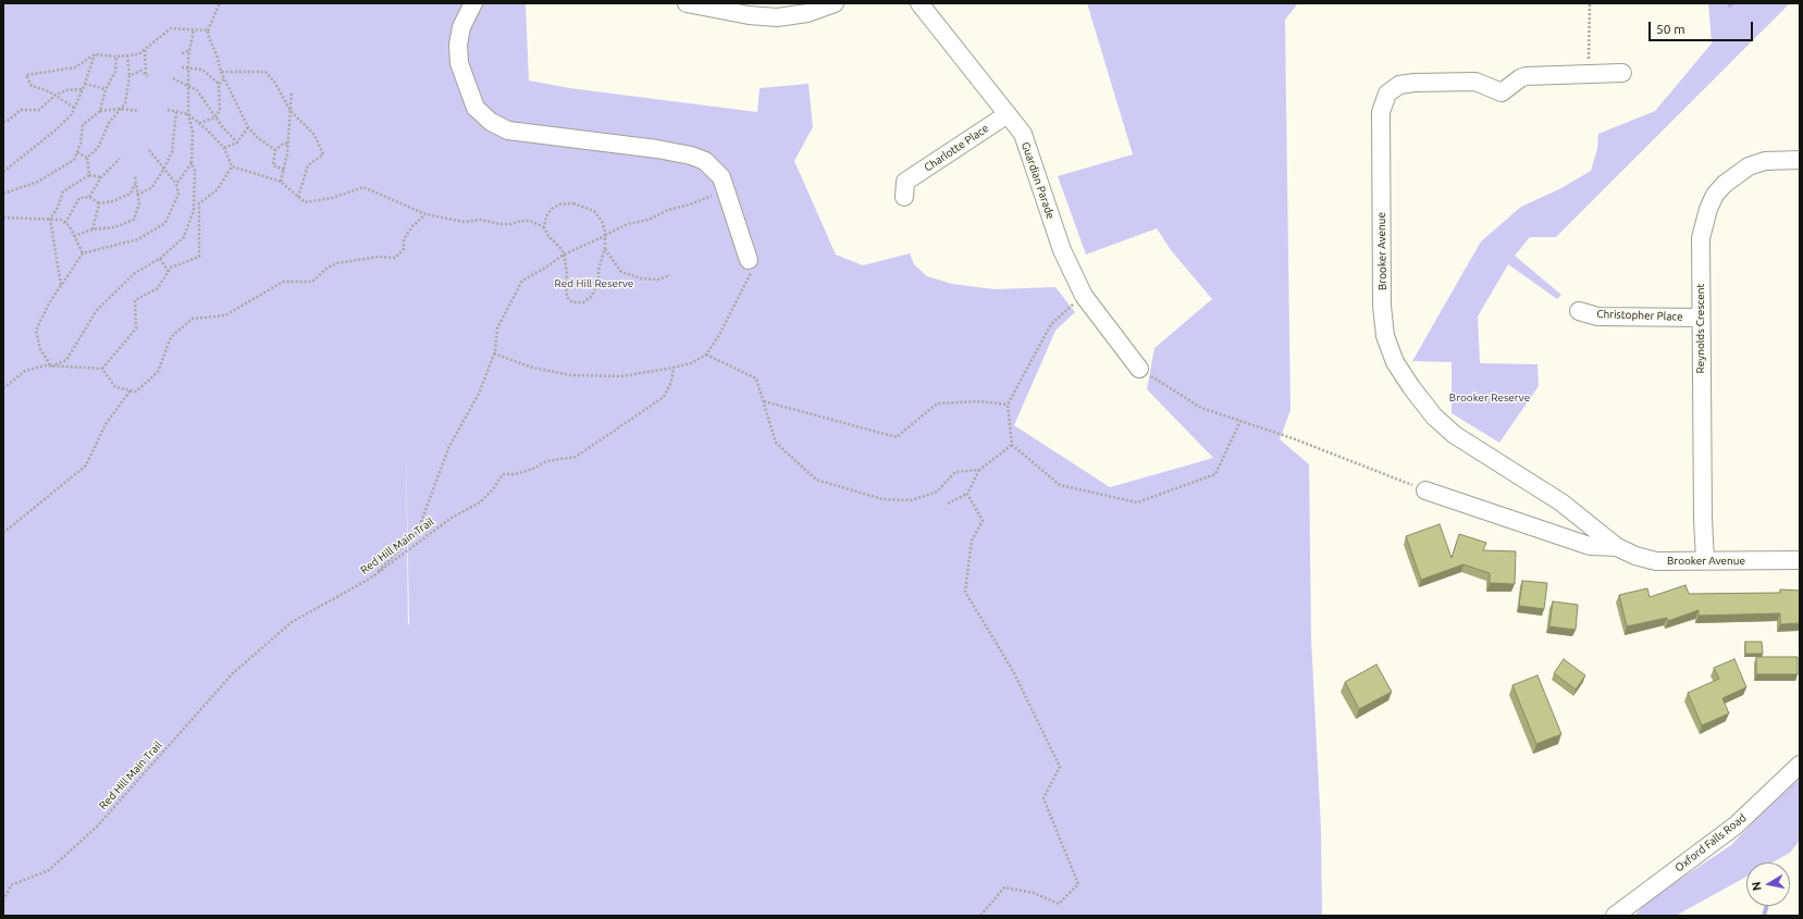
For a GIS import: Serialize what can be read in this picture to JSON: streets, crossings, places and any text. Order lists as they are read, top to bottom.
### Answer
{
  "streets": {
    "street": [
      "Charlotte Place",
      "Guardian Parade",
      "Brooker Avenue",
      "Christopher Place",
      "Reynolds Crescent",
      "Oxford Falls Road"
    ],
    "path": ["Red Hill Main Trail"]
  },
  "crossings": [
    ["Charlotte Place", "Guardian Parade"],
    ["Brooker Avenue", "Reynolds Crescent"],
    ["Christopher Place", "Reynolds Crescent"]
  ],
  "parks": ["Red Hill Reserve", "Brooker Reserve"],
  "scale_bar": "50 m",
  "north": "left"
}
